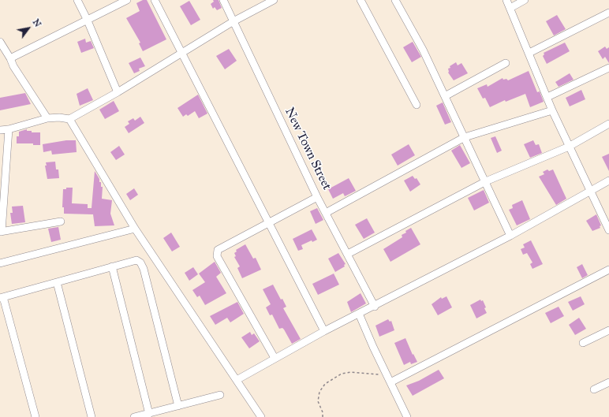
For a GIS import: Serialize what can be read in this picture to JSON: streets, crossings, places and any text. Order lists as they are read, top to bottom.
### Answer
{
  "streets": {
    "street": ["New Town Street"]
  },
  "north": "top right"
}
